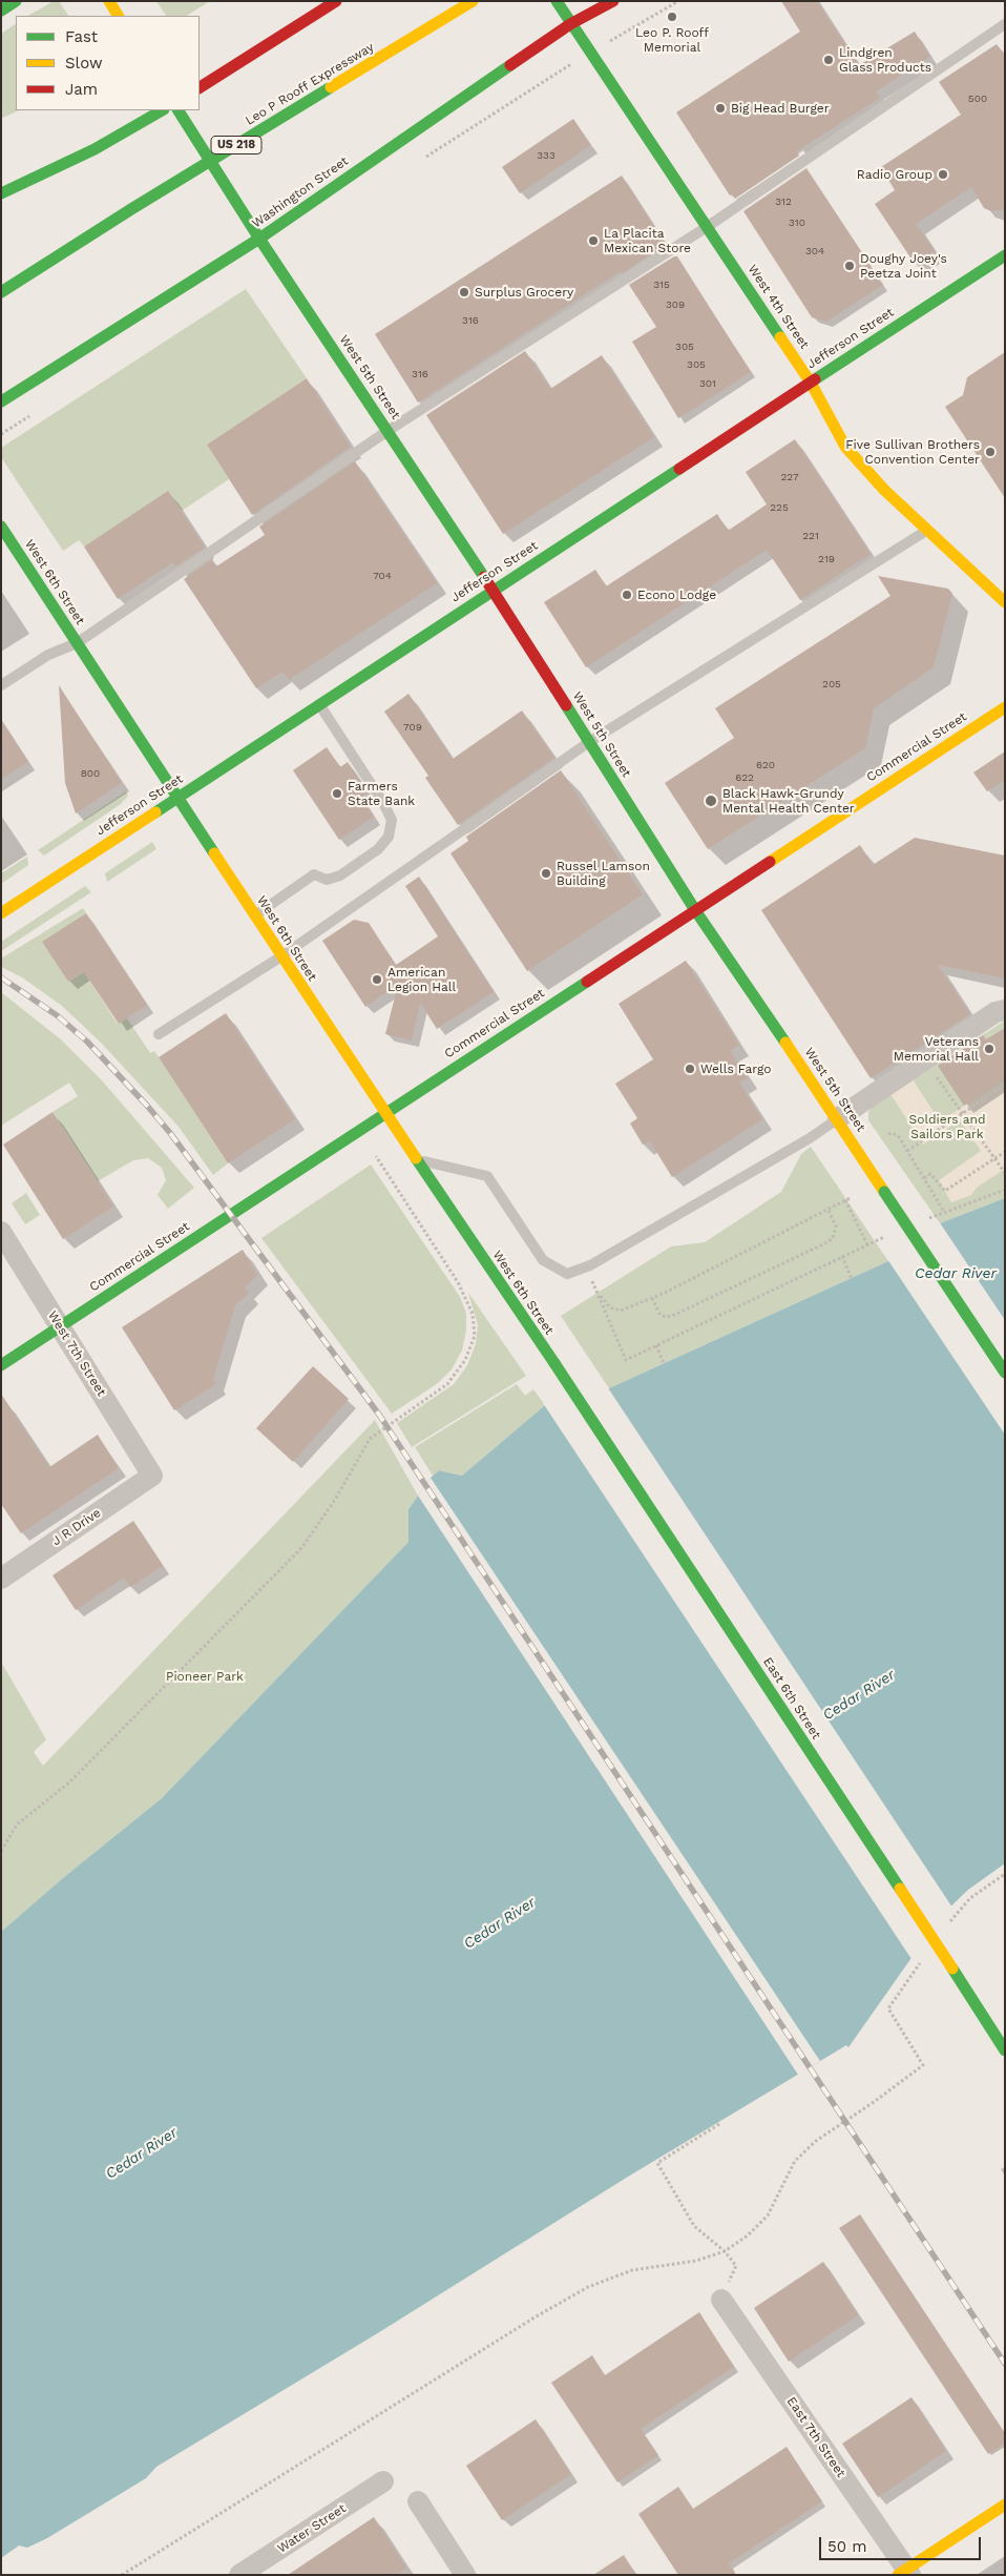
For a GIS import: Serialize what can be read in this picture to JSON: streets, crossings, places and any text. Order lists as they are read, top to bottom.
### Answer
{
  "streets": {
    "main road": [
      "Leo P Rooff Expressway",
      "US 218",
      "Washington Street",
      "West 4th Street",
      "Jefferson Street",
      "West 5th Street",
      "West 6th Street",
      "Commercial Street",
      "East 6th Street"
    ],
    "street": [
      "West 7th Street",
      "J R Drive",
      "East 7th Street",
      "Water Street"
    ]
  },
  "crossings": [
    ["Washington Street", "West 4th Street"],
    ["Washington Street", "West 5th Street"],
    ["West 4th Street", "Jefferson Street"],
    ["Jefferson Street", "West 5th Street"],
    ["Jefferson Street", "West 6th Street"],
    ["West 5th Street", "Commercial Street"],
    ["West 6th Street", "Commercial Street"],
    ["West 6th Street", "East 6th Street"],
    ["Commercial Street", "West 7th Street"],
    ["West 7th Street", "J R Drive"]
  ],
  "water": ["Cedar River"],
  "parks": ["Soldiers and Sailors Park", "Pioneer Park"],
  "places": [
    "Leo P. Rooff Memorial",
    "Lindgren Glass Products",
    "Big Head Burger",
    "Radio Group",
    "La Placita Mexican Store",
    "Doughy Joey's Peetza Joint",
    "Surplus Grocery",
    "Five Sullivan Brothers Convention Center",
    "Econo Lodge",
    "Farmers State Bank",
    "Black Hawk-Grundy Mental Health Center",
    "Russel Lamson Building",
    "American Legion Hall",
    "Veterans Memorial Hall",
    "Wells Fargo"
  ],
  "house_numbers": [
    "500",
    "333",
    "312",
    "310",
    "304",
    "315",
    "309",
    "316",
    "305",
    "305",
    "316",
    "301",
    "227",
    "225",
    "221",
    "219",
    "704",
    "205",
    "709",
    "620",
    "800",
    "622"
  ],
  "legend": ["Fast", "Slow", "Jam"],
  "scale_bar": "50 m"
}
